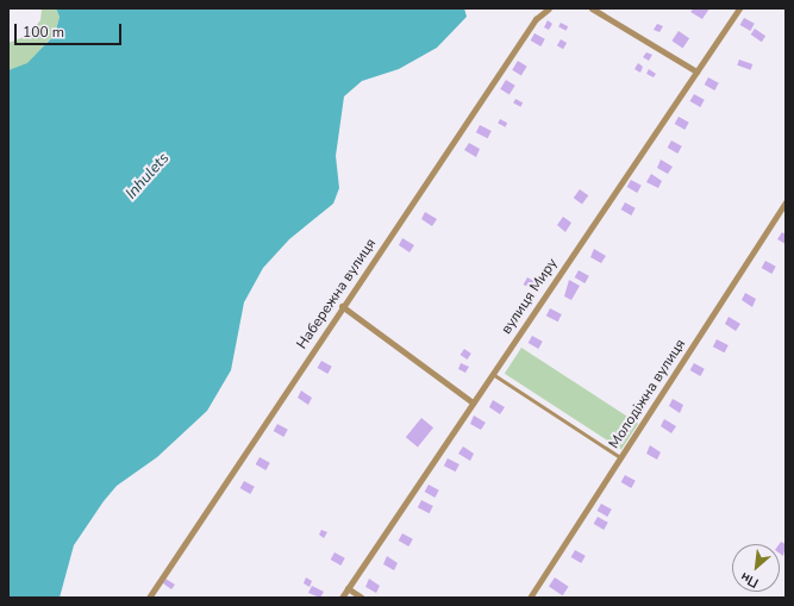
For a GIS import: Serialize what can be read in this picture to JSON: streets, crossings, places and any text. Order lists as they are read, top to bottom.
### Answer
{
  "streets": {
    "street": ["Набережна вулиця", "вулиця Миру", "Молодіжна вулиця"]
  },
  "water": ["Inhulets"],
  "scale_bar": "100 m",
  "north": "bottom left"
}
